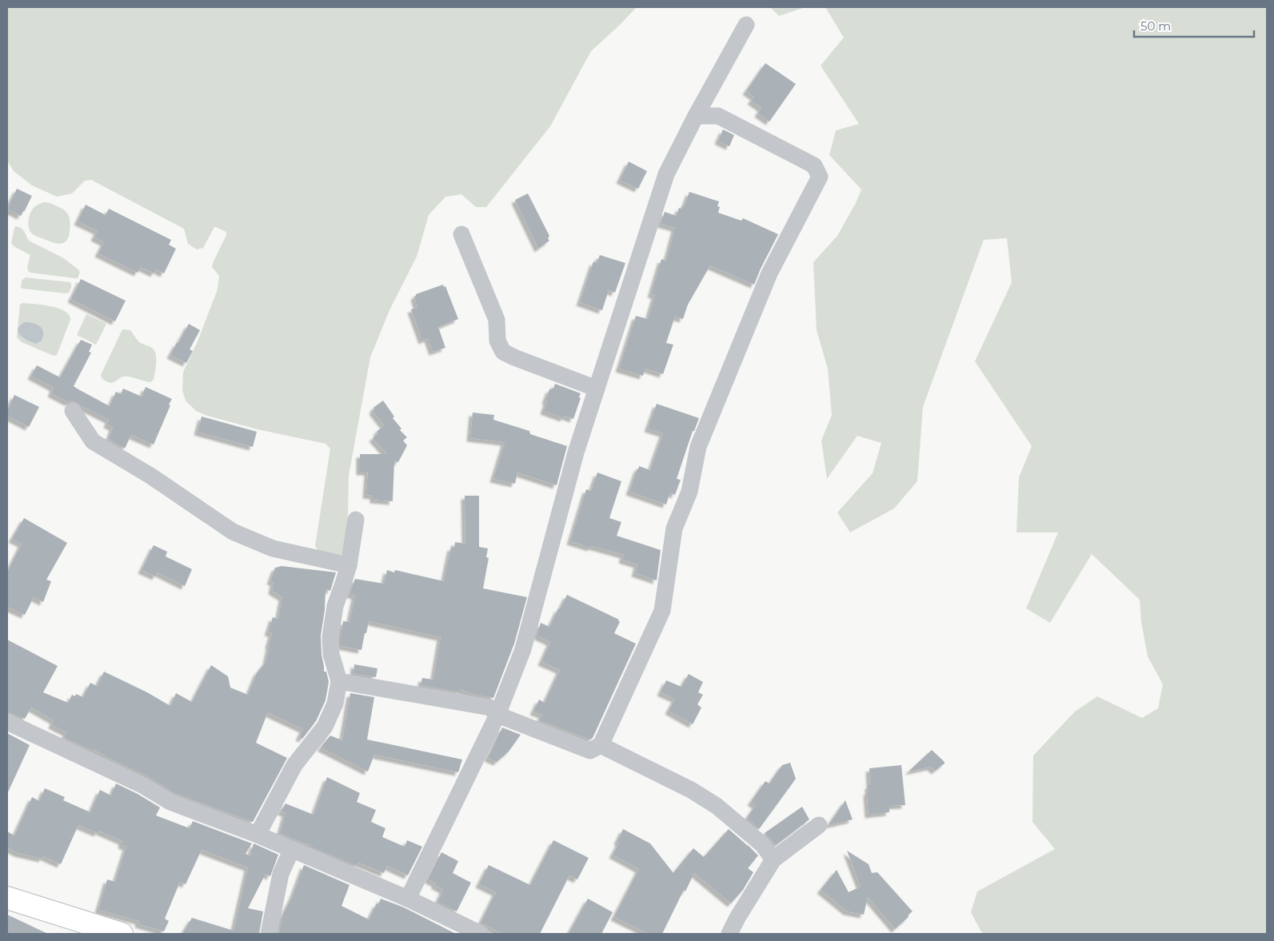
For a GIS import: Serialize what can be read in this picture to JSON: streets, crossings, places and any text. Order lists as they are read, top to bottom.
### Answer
{
  "scale_bar": "50 m"
}
